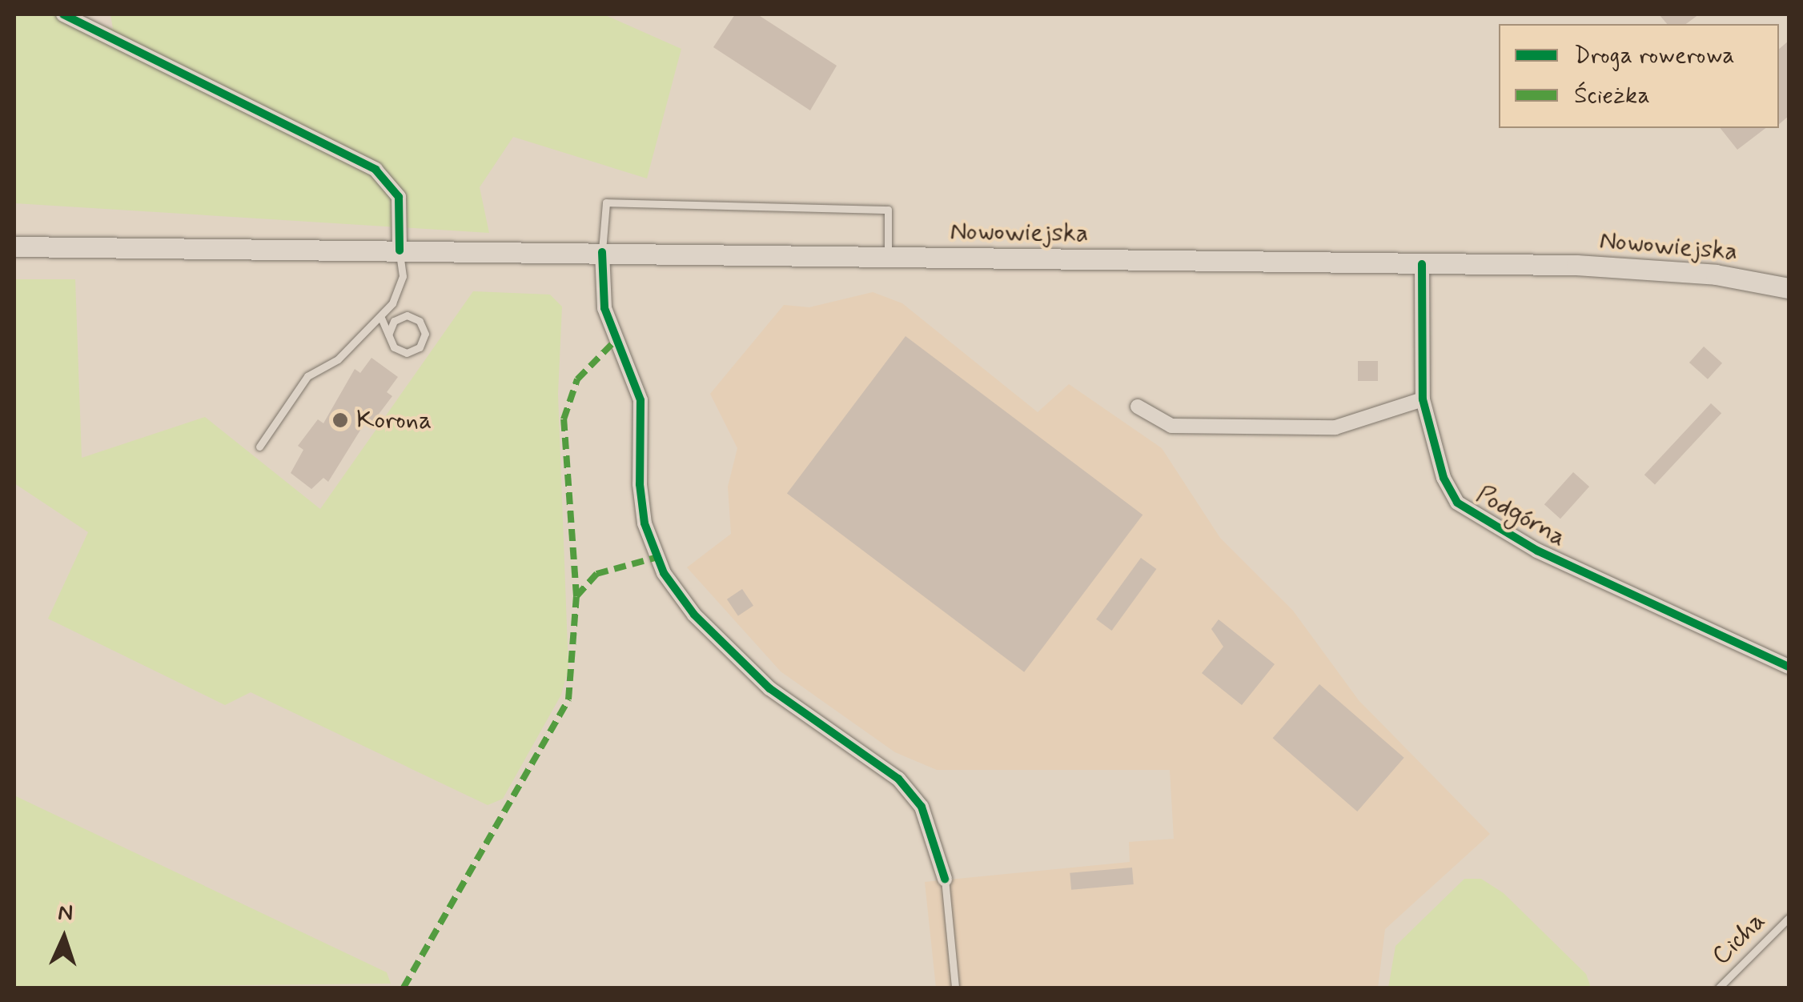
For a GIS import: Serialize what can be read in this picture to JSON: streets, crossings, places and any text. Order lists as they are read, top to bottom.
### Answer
{
  "streets": {
    "main road": ["Nowowiejska"],
    "street": ["Podgórna"],
    "lane": ["Cicha"]
  },
  "crossings": [
    ["Nowowiejska", "Podgórna"]
  ],
  "places": ["Korona"],
  "legend": ["Droga rowerowa", "Ścieżka"],
  "north": "top"
}
